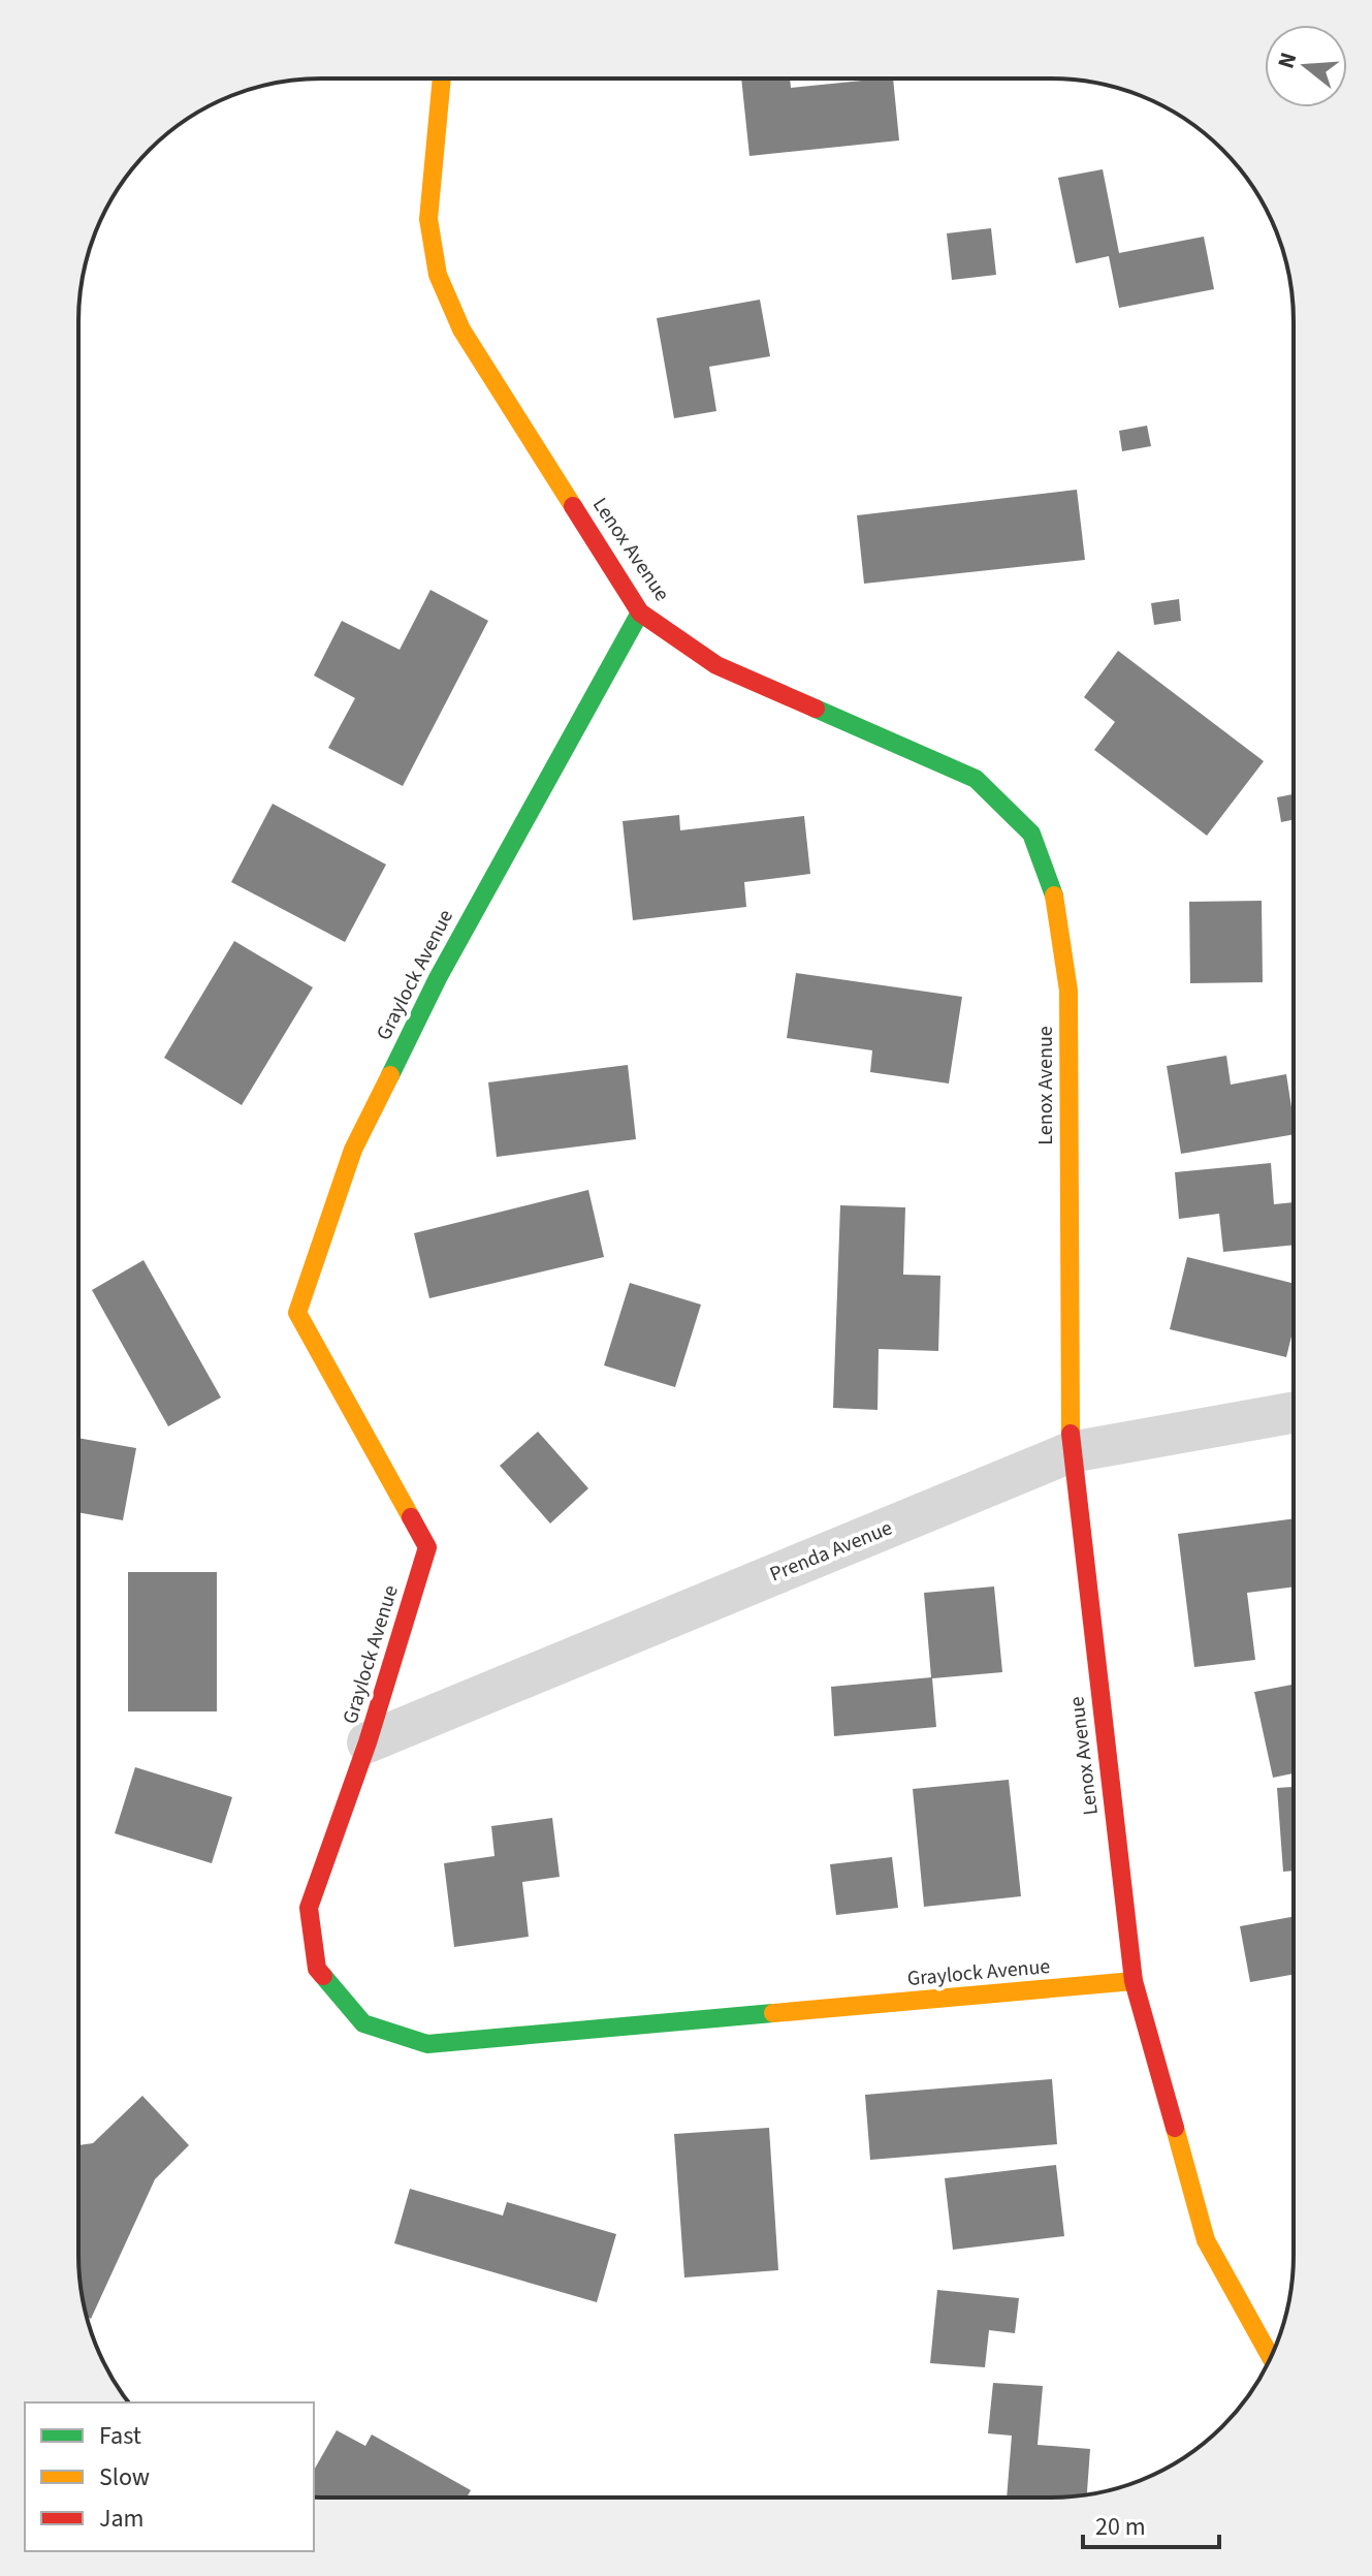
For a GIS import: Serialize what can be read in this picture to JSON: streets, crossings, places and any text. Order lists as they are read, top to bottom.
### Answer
{
  "streets": {
    "street": ["Lenox Avenue", "Graylock Avenue", "Prenda Avenue"]
  },
  "crossings": [
    ["Lenox Avenue", "Graylock Avenue"],
    ["Lenox Avenue", "Prenda Avenue"],
    ["Graylock Avenue", "Prenda Avenue"]
  ],
  "legend": ["Fast", "Slow", "Jam"],
  "scale_bar": "20 m",
  "north": "left"
}
